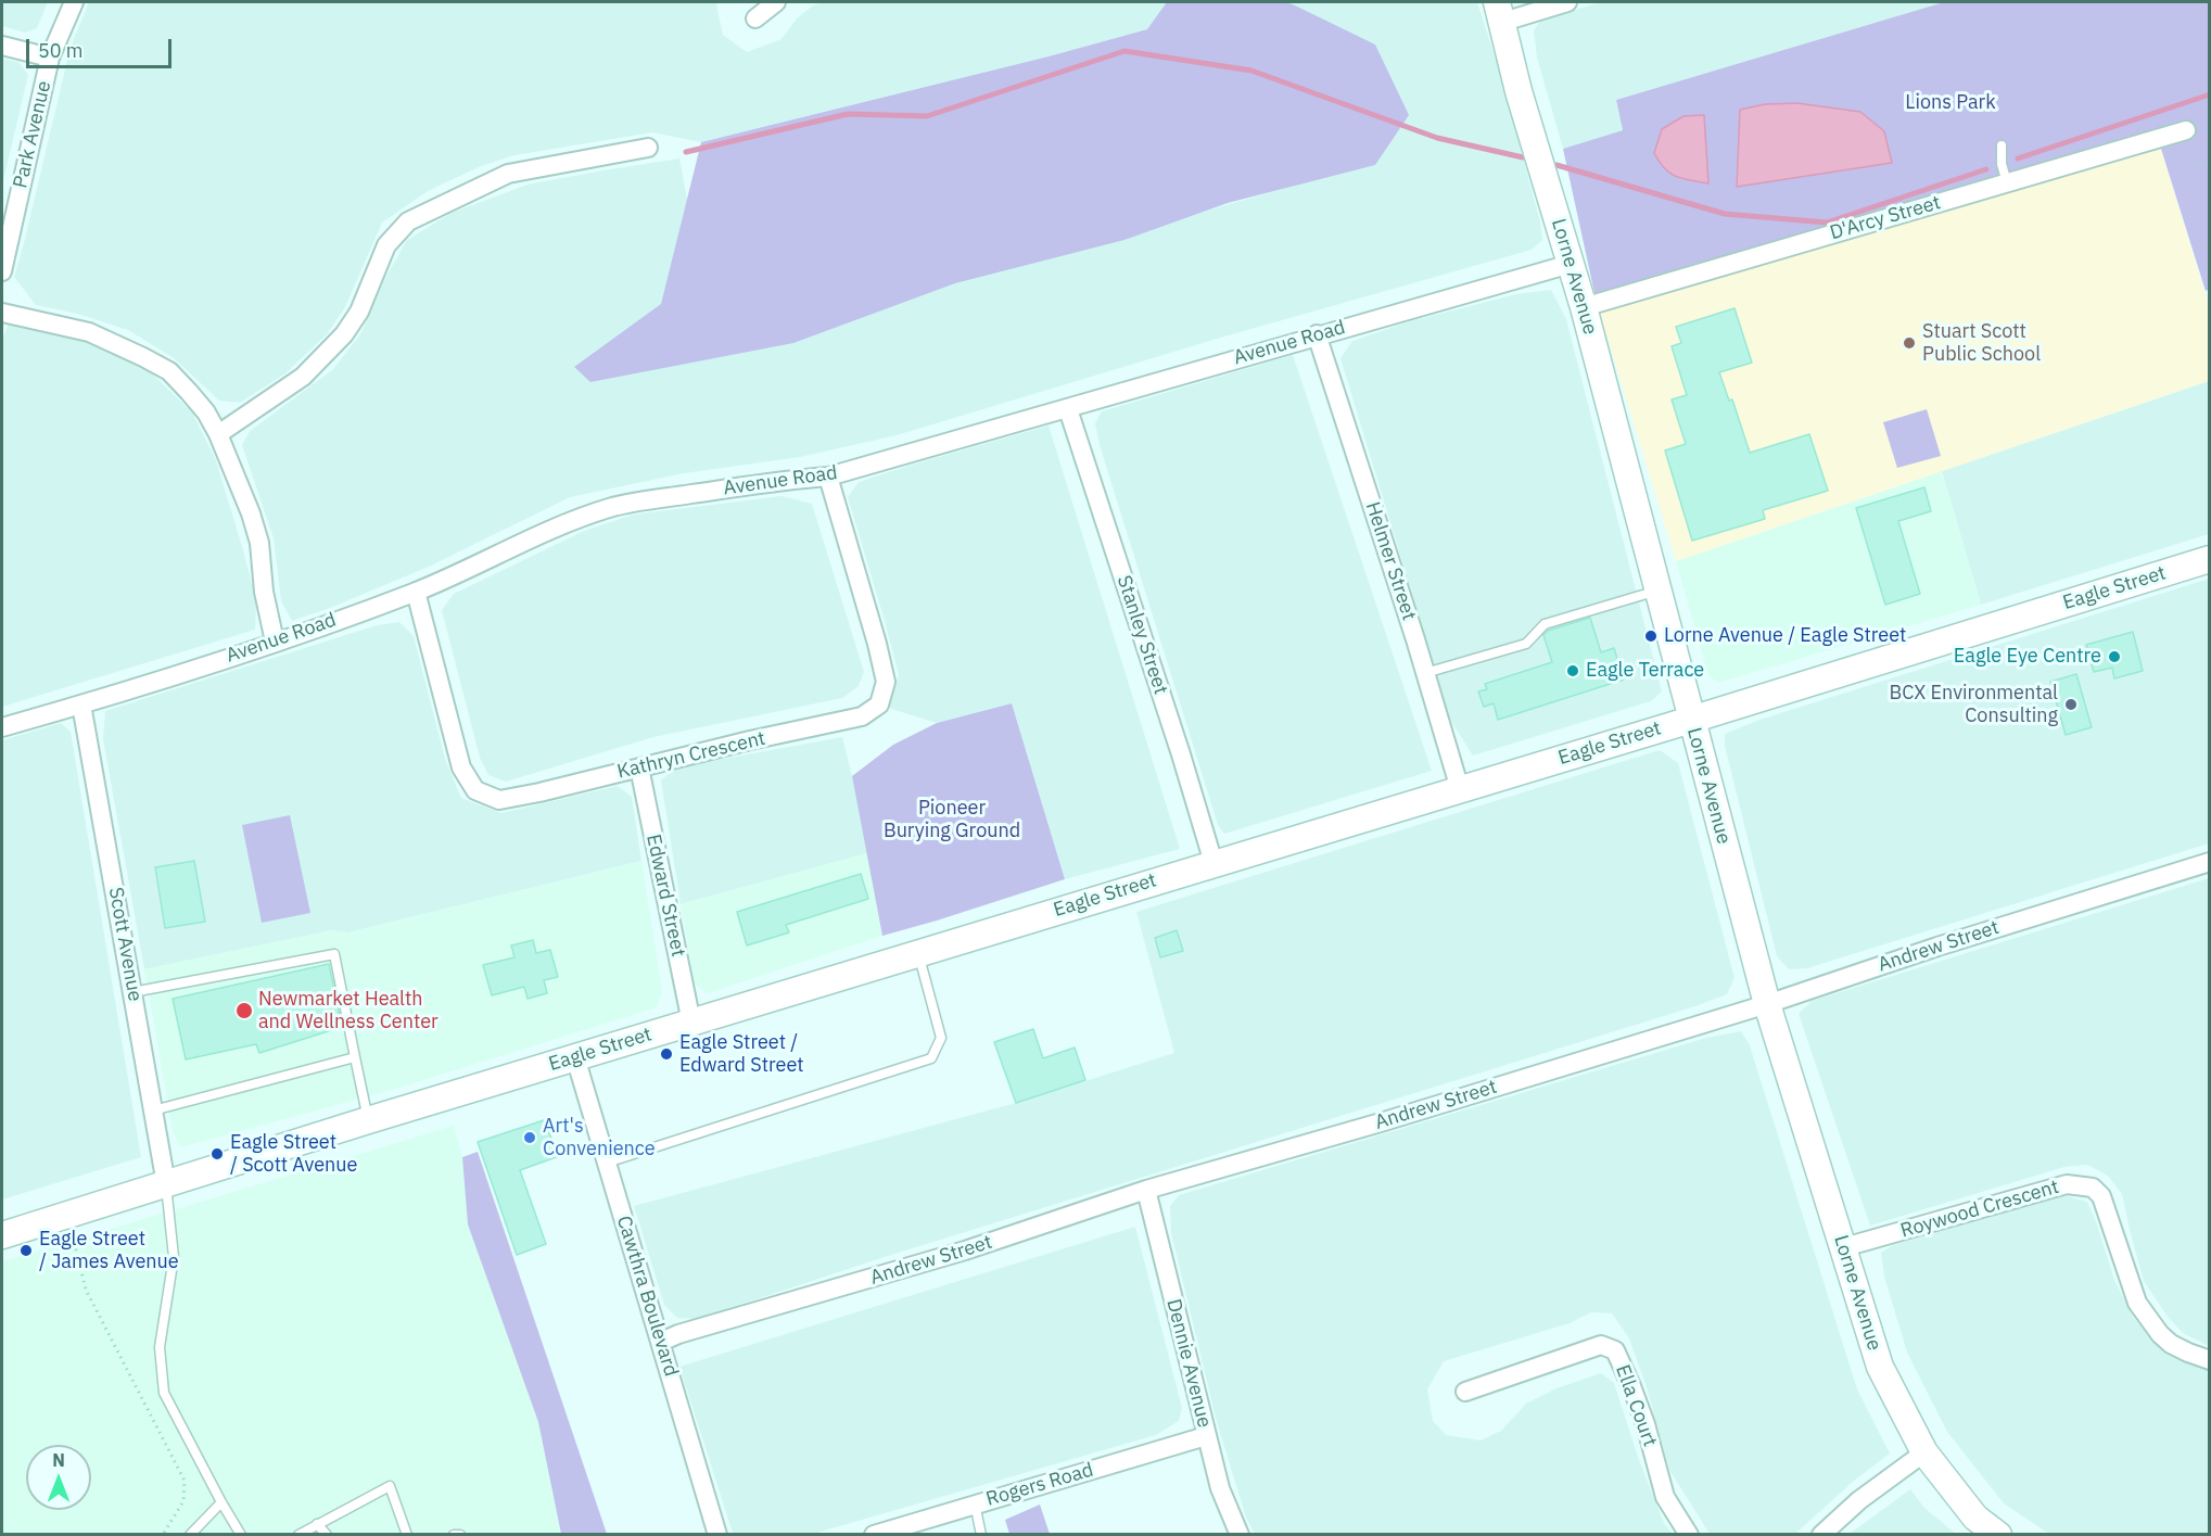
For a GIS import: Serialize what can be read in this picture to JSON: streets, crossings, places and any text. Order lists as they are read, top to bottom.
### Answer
{
  "streets": {
    "main road": ["Lorne Avenue", "Eagle Street"],
    "street": [
      "Park Avenue",
      "D'Arcy Street",
      "Avenue Road",
      "Helmer Street",
      "Stanley Street",
      "Kathryn Crescent",
      "Edward Street",
      "Scott Avenue",
      "Andrew Street",
      "Roywood Crescent",
      "Cawthra Boulevard",
      "Dennie Avenue",
      "Ella Court",
      "Rogers Road"
    ]
  },
  "crossings": [
    ["D'Arcy Street", "Lorne Avenue"],
    ["Lorne Avenue", "Avenue Road"],
    ["Lorne Avenue", "Eagle Street"],
    ["Lorne Avenue", "Andrew Street"],
    ["Lorne Avenue", "Roywood Crescent"],
    ["Avenue Road", "Helmer Street"],
    ["Avenue Road", "Stanley Street"],
    ["Avenue Road", "Kathryn Crescent"],
    ["Avenue Road", "Scott Avenue"],
    ["Helmer Street", "Eagle Street"],
    ["Eagle Street", "Stanley Street"],
    ["Eagle Street", "Edward Street"],
    ["Eagle Street", "Scott Avenue"],
    ["Eagle Street", "Cawthra Boulevard"],
    ["Kathryn Crescent", "Edward Street"],
    ["Andrew Street", "Cawthra Boulevard"],
    ["Andrew Street", "Dennie Avenue"],
    ["Dennie Avenue", "Rogers Road"]
  ],
  "parks": ["Lions Park", "Pioneer Burying Ground"],
  "places": [
    "Stuart Scott Public School",
    "Lorne Avenue / Eagle Street",
    "Eagle Eye Centre",
    "Eagle Terrace",
    "BCX Environmental Consulting",
    "Newmarket Health and Wellness Center",
    "Eagle Street / Edward Street",
    "Art's Convenience",
    "Eagle Street / Scott Avenue",
    "Eagle Street / James Avenue"
  ],
  "scale_bar": "50 m",
  "north": "top"
}
